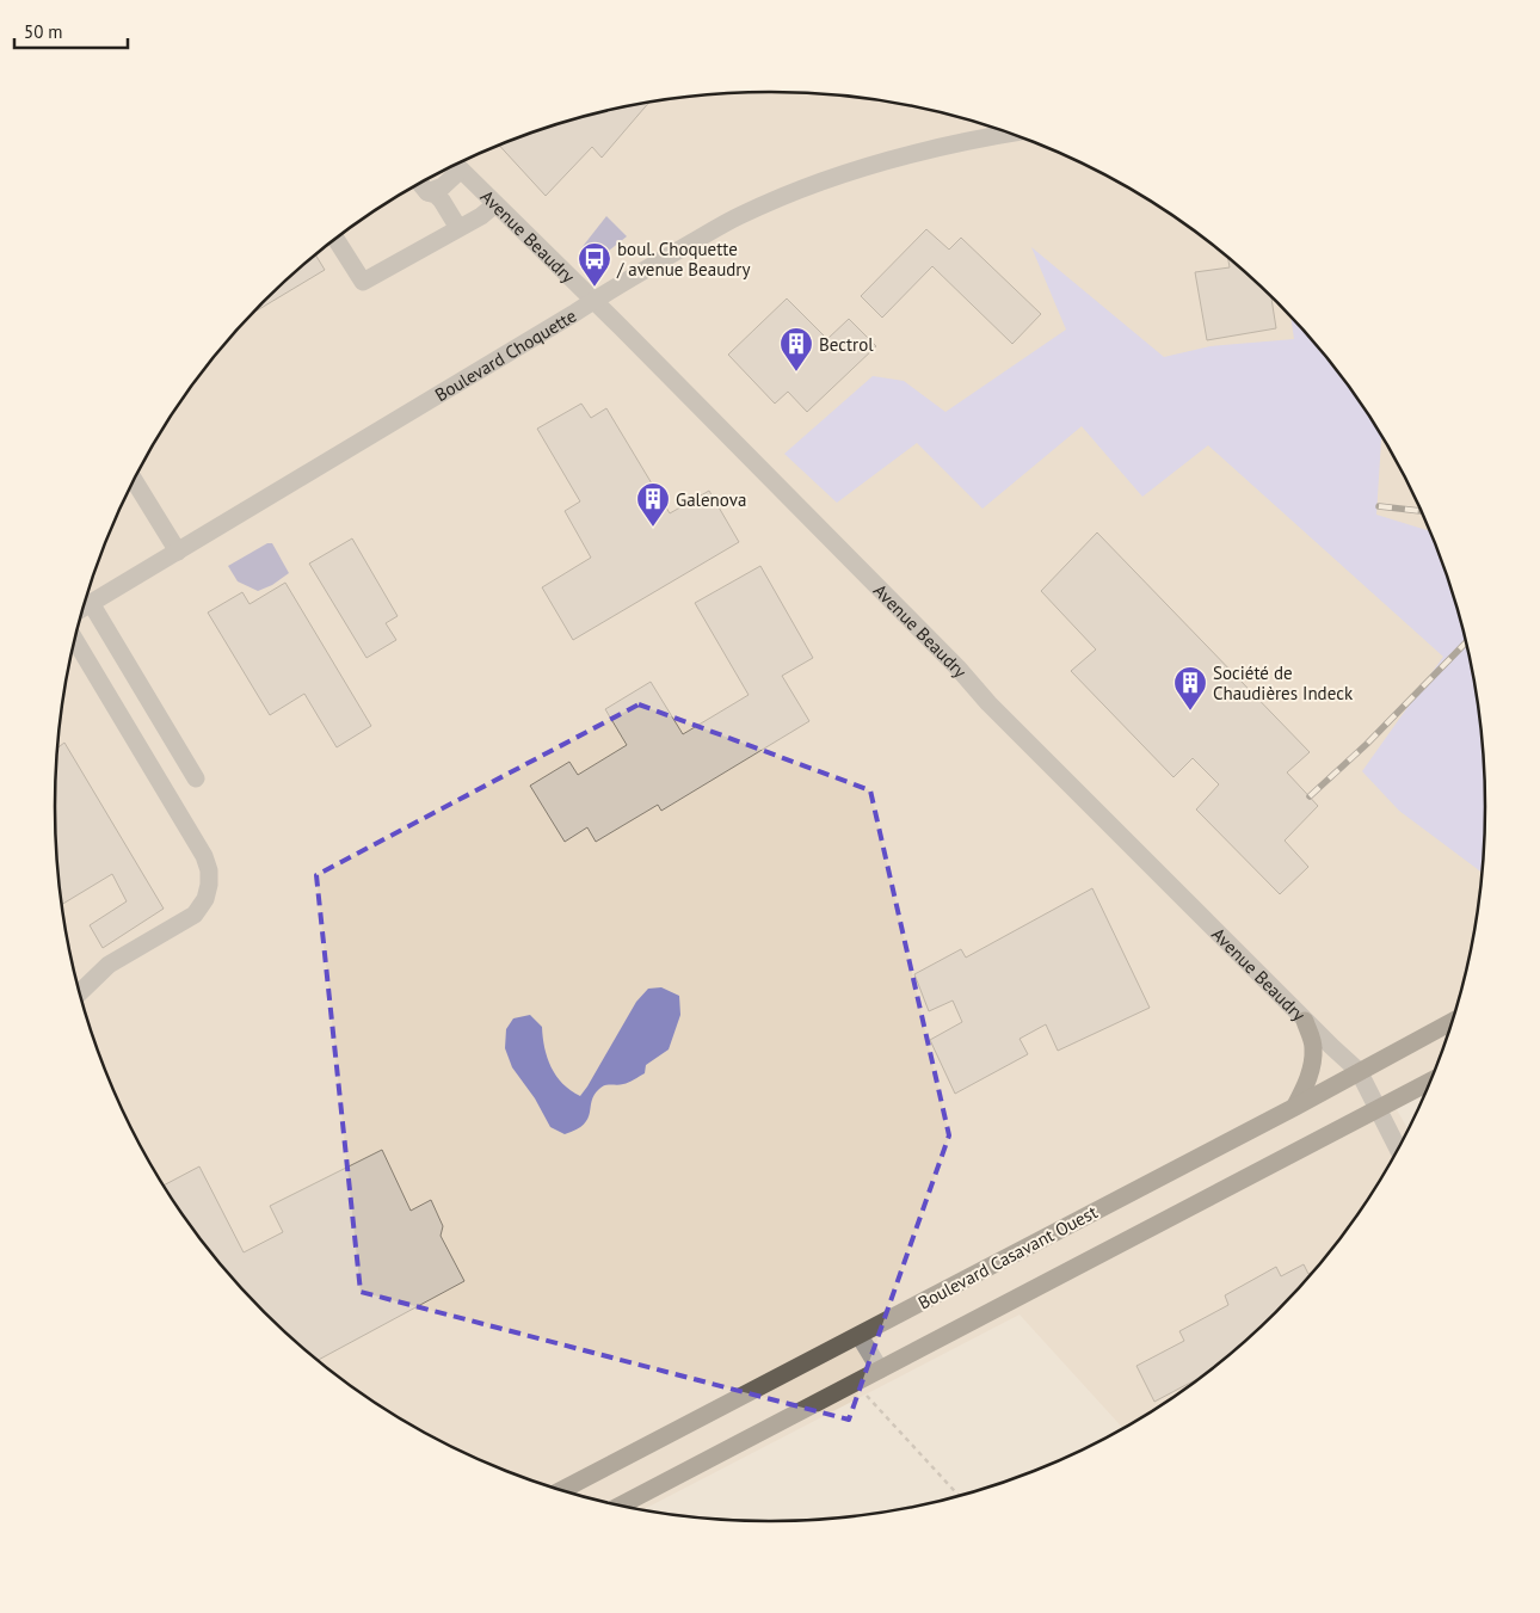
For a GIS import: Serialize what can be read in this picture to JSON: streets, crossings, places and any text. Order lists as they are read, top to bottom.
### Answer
{
  "streets": {
    "main road": ["Boulevard Casavant Ouest"],
    "street": ["Avenue Beaudry", "Boulevard Choquette"]
  },
  "crossings": [
    ["Avenue Beaudry", "Boulevard Choquette"],
    ["Avenue Beaudry", "Boulevard Casavant Ouest"]
  ],
  "places": {
    "bus stop": ["boul. Choquette / avenue Beaudry"],
    "building": ["Bectrol", "Galenova", "Société de Chaudières Indeck"]
  },
  "scale_bar": "50 m"
}
